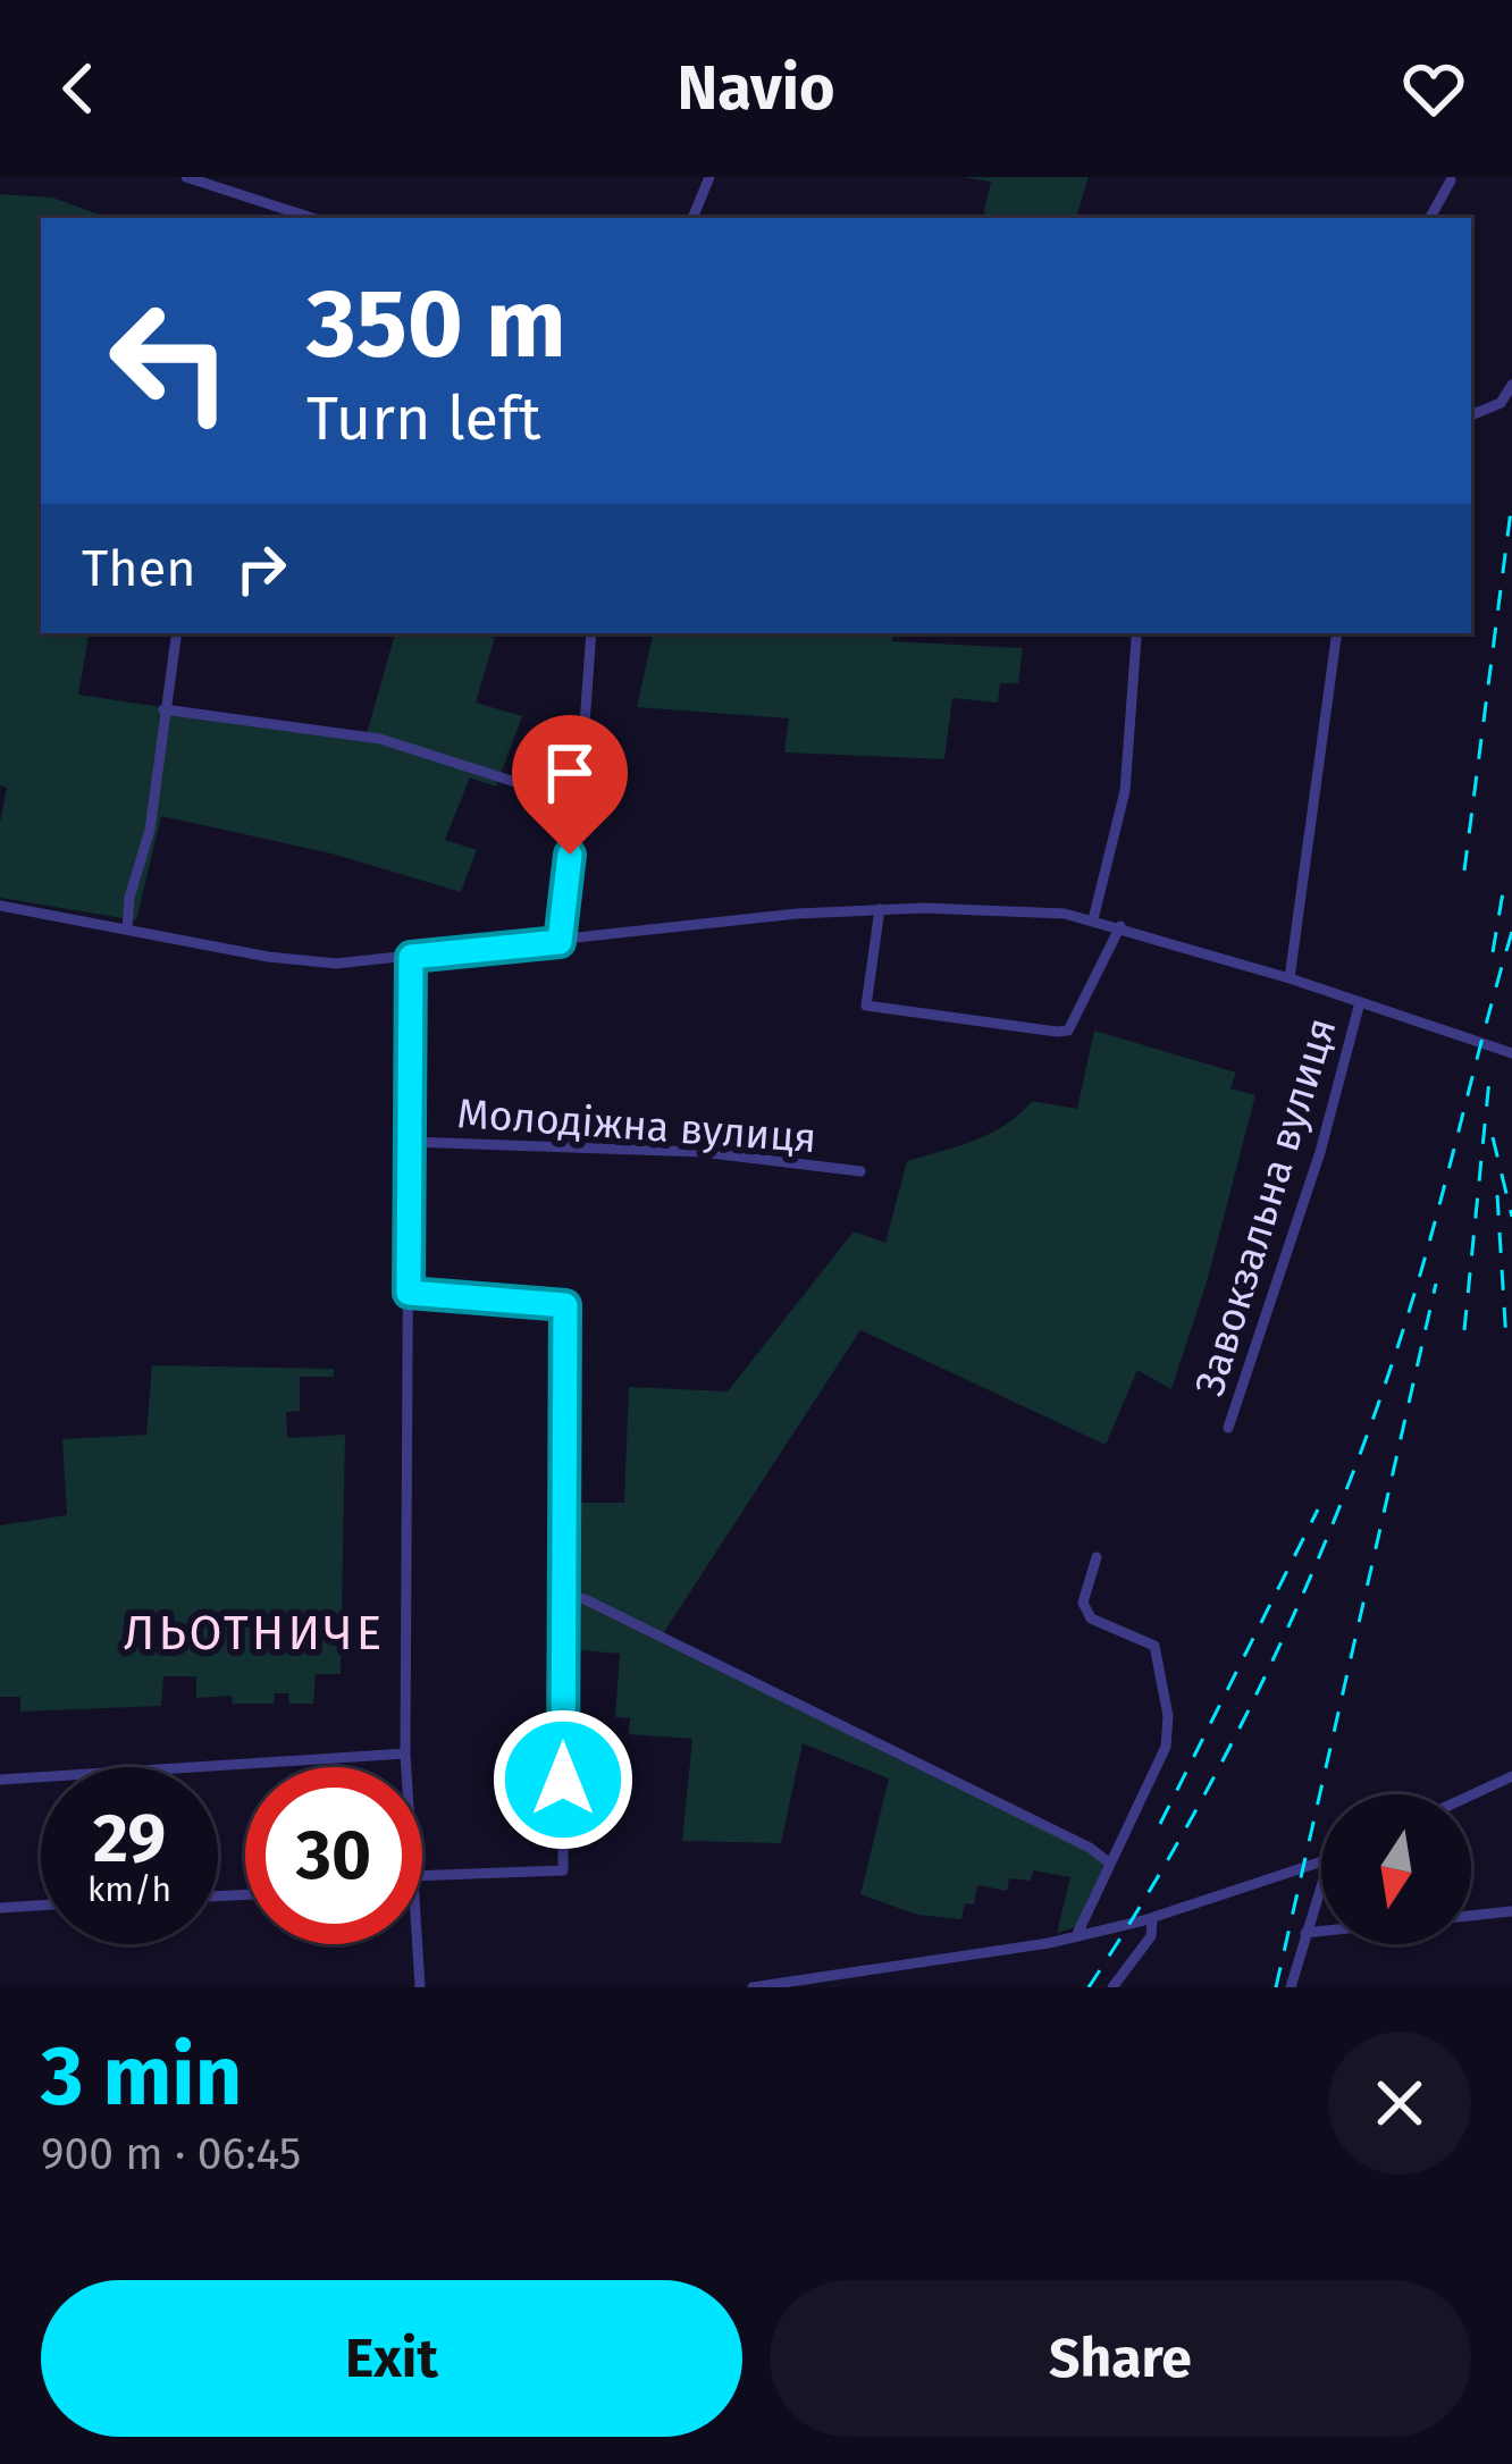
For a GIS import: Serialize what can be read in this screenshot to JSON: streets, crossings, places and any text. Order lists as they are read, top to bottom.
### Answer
{
  "streets": {
    "street": ["Молодіжна вулиця", "Завокзальна вулиця"]
  },
  "districts": ["ЛЬОТНИЧЕ"],
  "north": "bottom",
  "page": {
    "header": "Navio",
    "turn": ["350 m", "Turn left"],
    "then": "Then",
    "speed": "29 km/h",
    "limit": "30",
    "heading": ["3 min", "900 m · 06:45"],
    "buttons": ["Exit", "Share"]
  }
}
